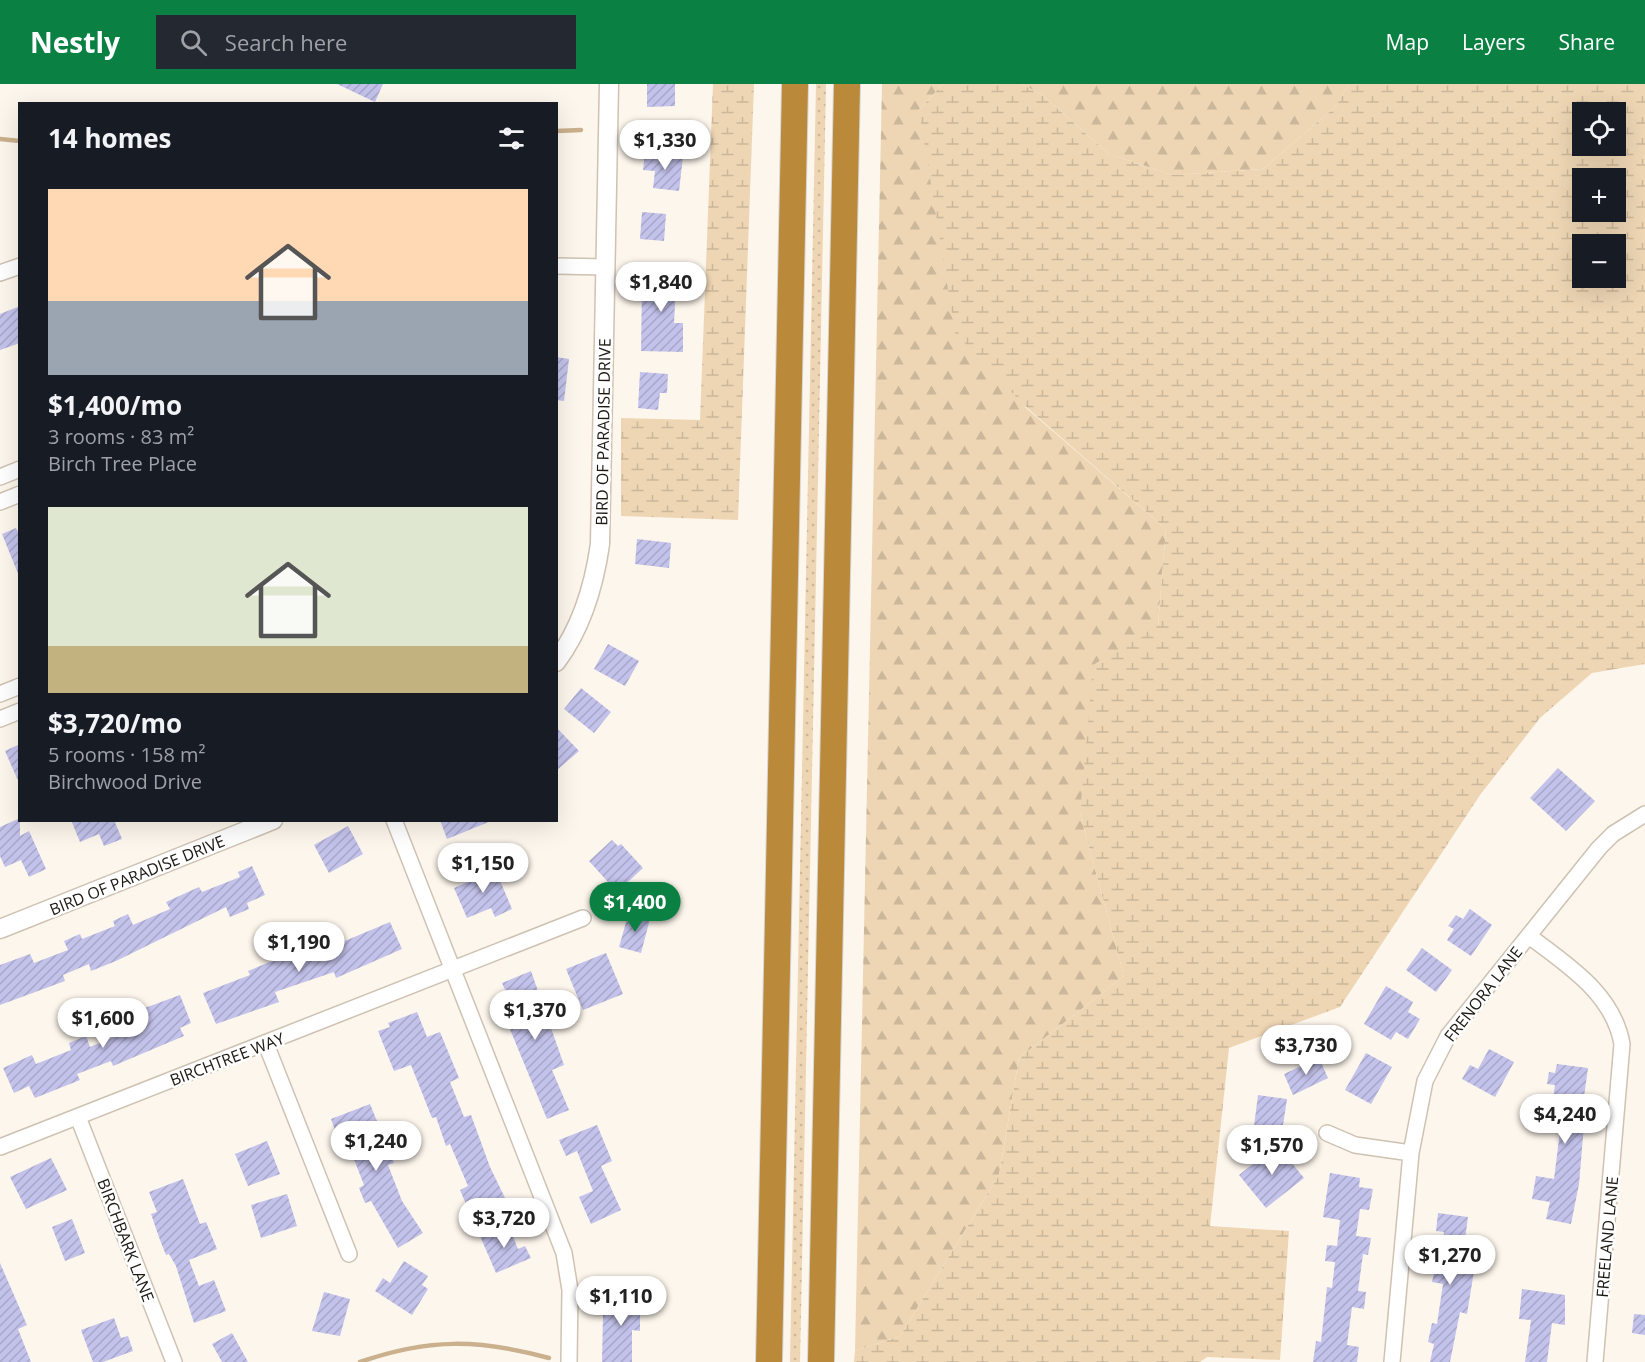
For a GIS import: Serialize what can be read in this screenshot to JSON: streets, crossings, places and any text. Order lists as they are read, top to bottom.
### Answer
{
  "streets": {
    "street": [
      "BIRD OF PARADISE DRIVE",
      "FRENORA LANE",
      "BIRCHTREE WAY",
      "FREELAND LANE",
      "BIRCHBARK LANE"
    ]
  },
  "crossings": [
    ["FRENORA LANE", "FREELAND LANE"],
    ["BIRCHTREE WAY", "BIRCHBARK LANE"]
  ],
  "page": {
    "header": "Nestly",
    "search": "Search here",
    "nav": ["Map", "Layers", "Share"],
    "map_buttons": ["+", "−"],
    "heading": "14 homes",
    "price": [
      "$1,330",
      "$1,840",
      "$1,150",
      "$1,400",
      "$1,190",
      "$1,370",
      "$1,600",
      "$3,730",
      "$4,240",
      "$1,240",
      "$1,570",
      "$3,720",
      "$1,270",
      "$1,110"
    ],
    "list": [
      {
        "name": "$1,400/mo",
        "note": "3 rooms · 83 m² · Birch Tree Place"
      },
      {
        "name": "$3,720/mo",
        "note": "5 rooms · 158 m² · Birchwood Drive"
      }
    ]
  }
}
